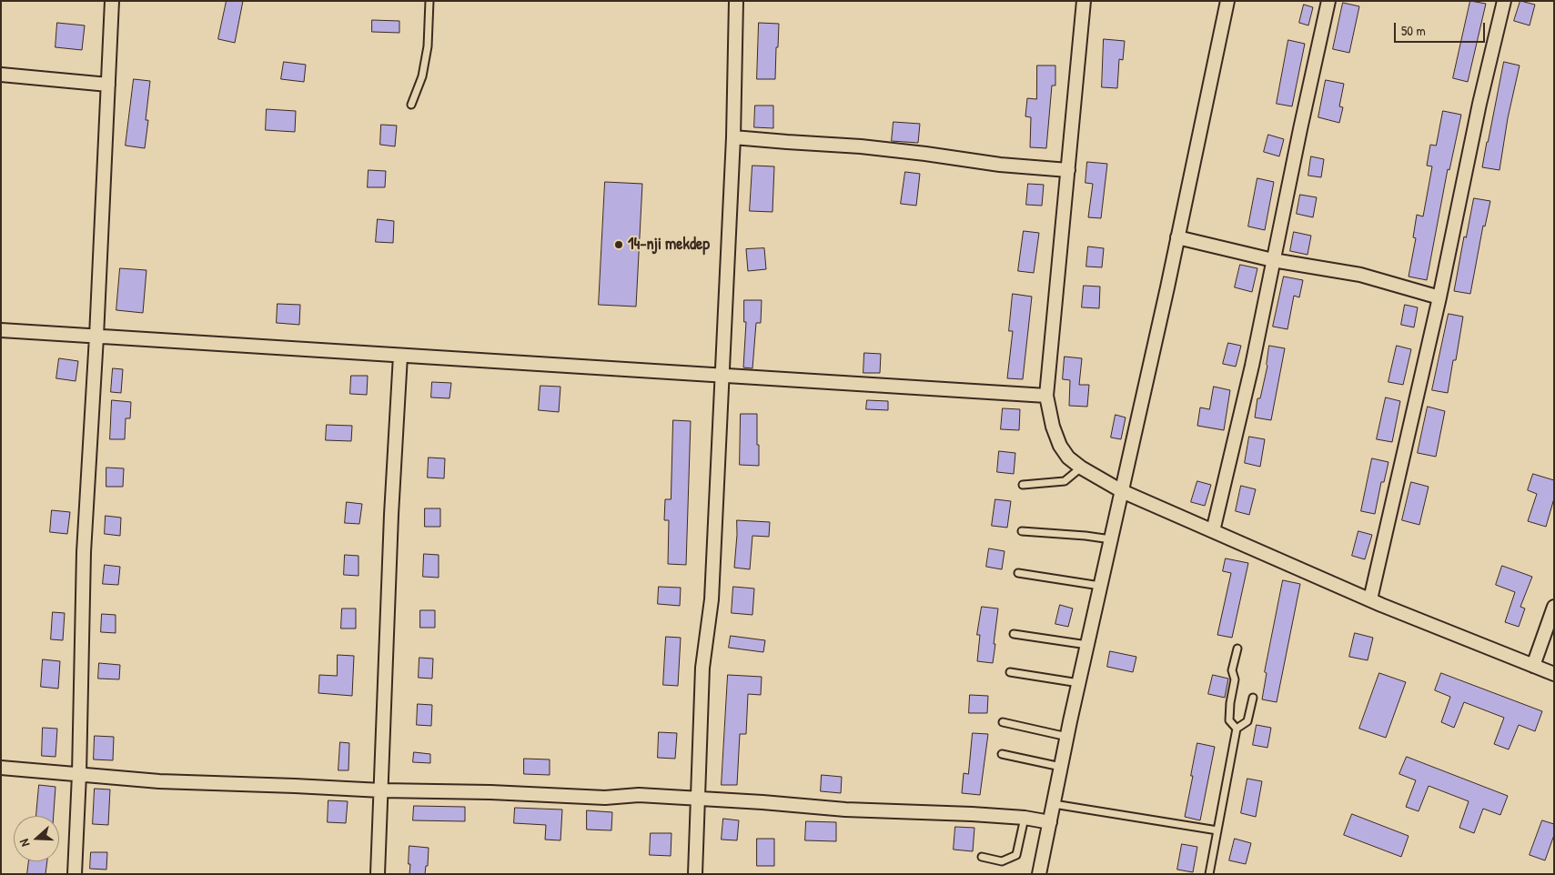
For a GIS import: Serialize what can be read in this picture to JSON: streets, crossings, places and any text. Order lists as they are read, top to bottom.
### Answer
{
  "places": ["14-nji mekdep"],
  "scale_bar": "50 m",
  "north": "left"
}
